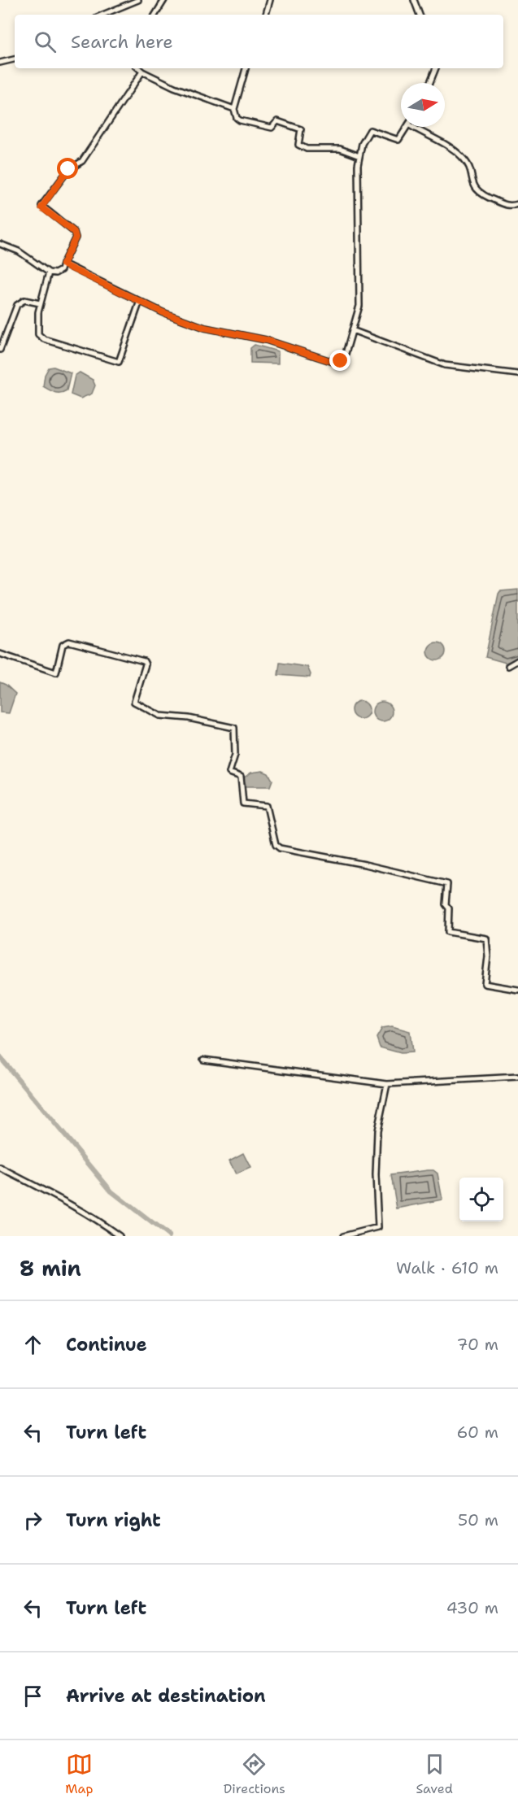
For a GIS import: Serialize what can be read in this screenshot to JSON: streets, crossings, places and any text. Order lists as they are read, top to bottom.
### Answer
{
  "north": "right",
  "page": {
    "search": "Search here",
    "heading": ["8 min", "Walk · 610 m"],
    "list": [
      ["Continue", "70 m"],
      ["Turn left", "60 m"],
      ["Turn right", "50 m"],
      ["Turn left", "430 m"],
      "Arrive at destination"
    ],
    "nav": ["Map", "Directions", "Saved"]
  }
}
